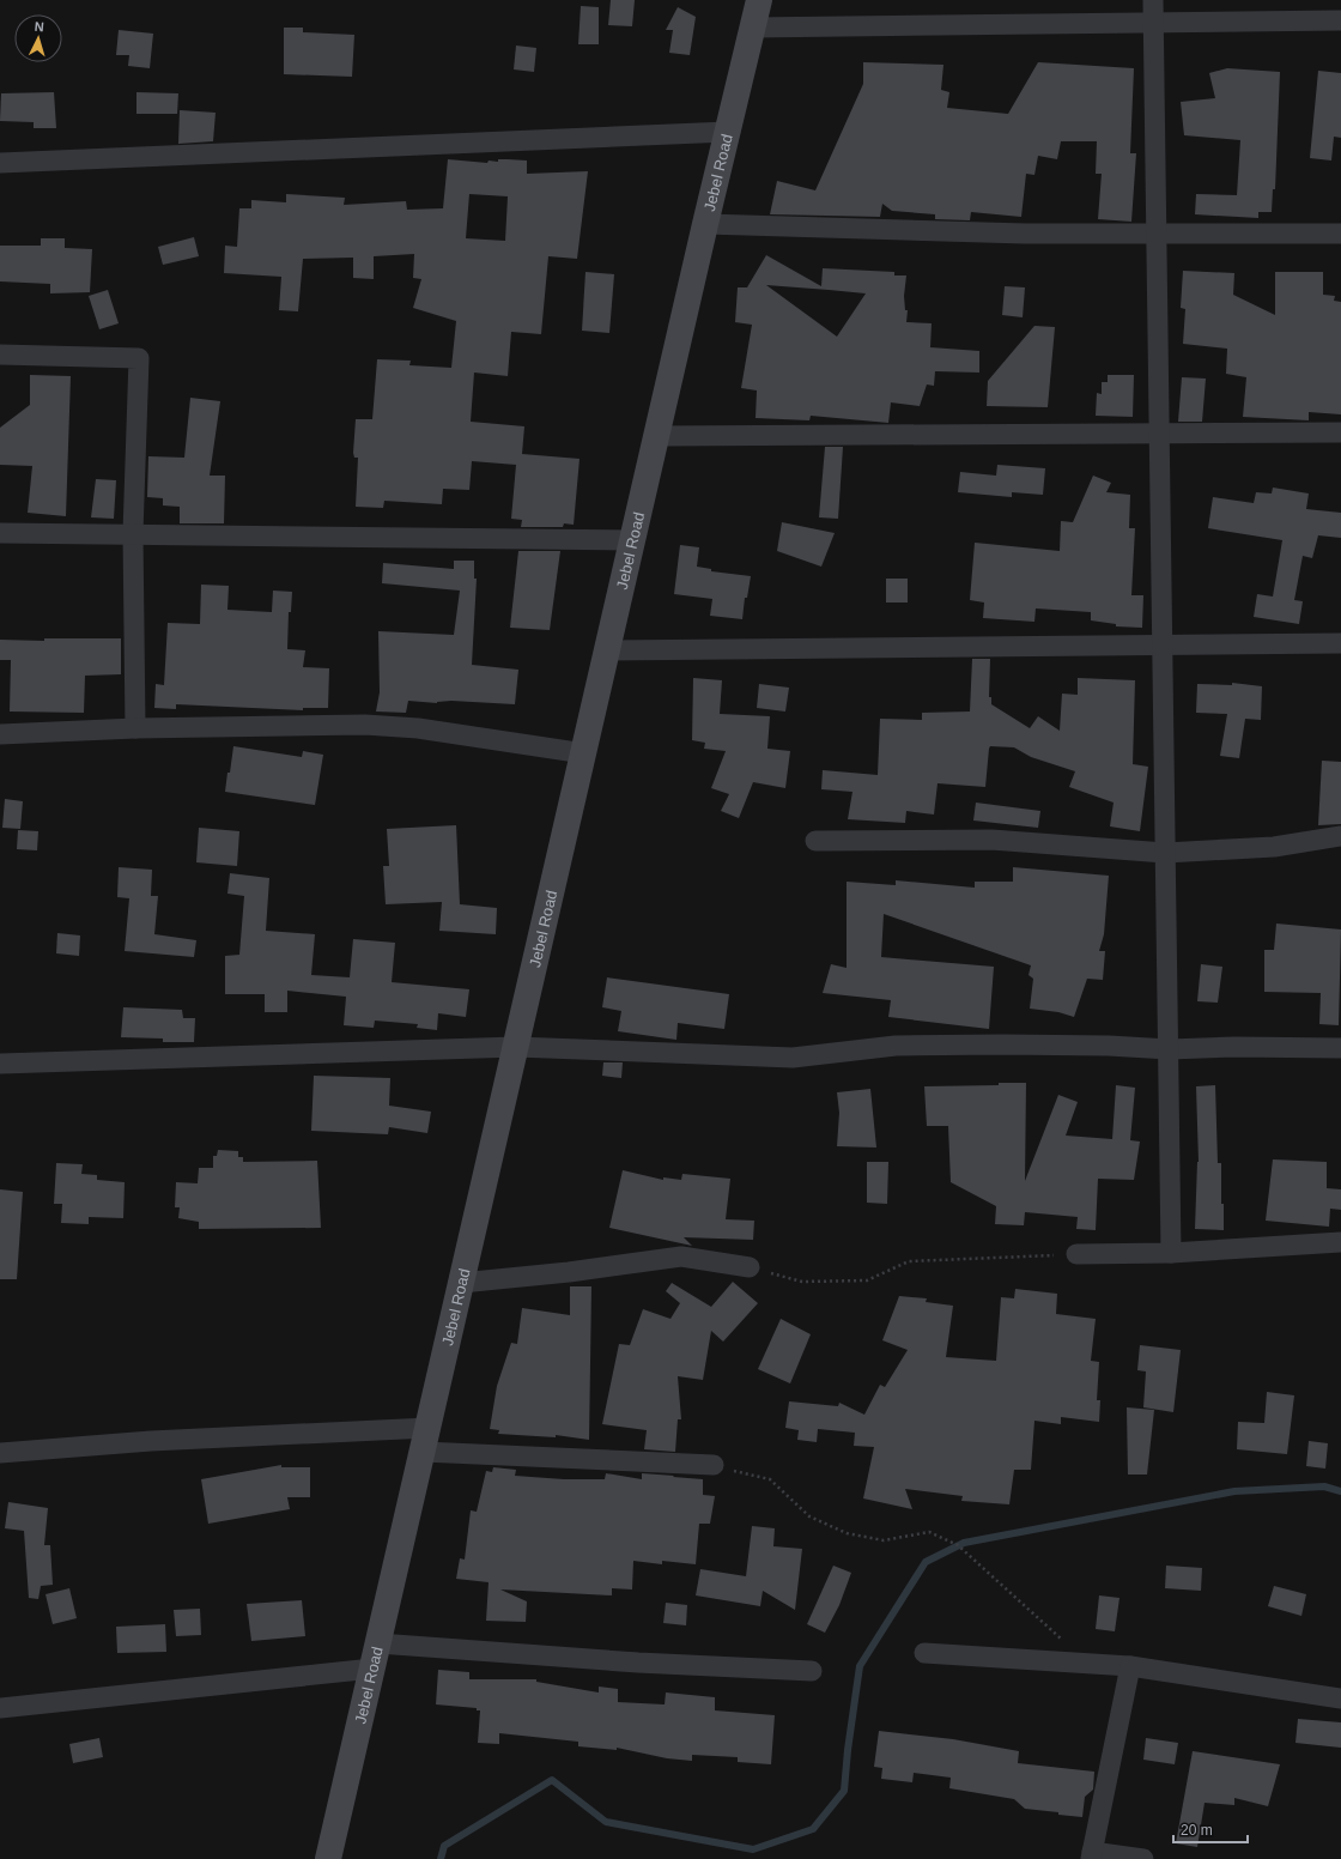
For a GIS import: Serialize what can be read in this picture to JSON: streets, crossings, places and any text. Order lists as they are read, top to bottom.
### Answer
{
  "streets": {
    "main road": ["Jebel Road"]
  },
  "scale_bar": "20 m",
  "north": "top"
}
